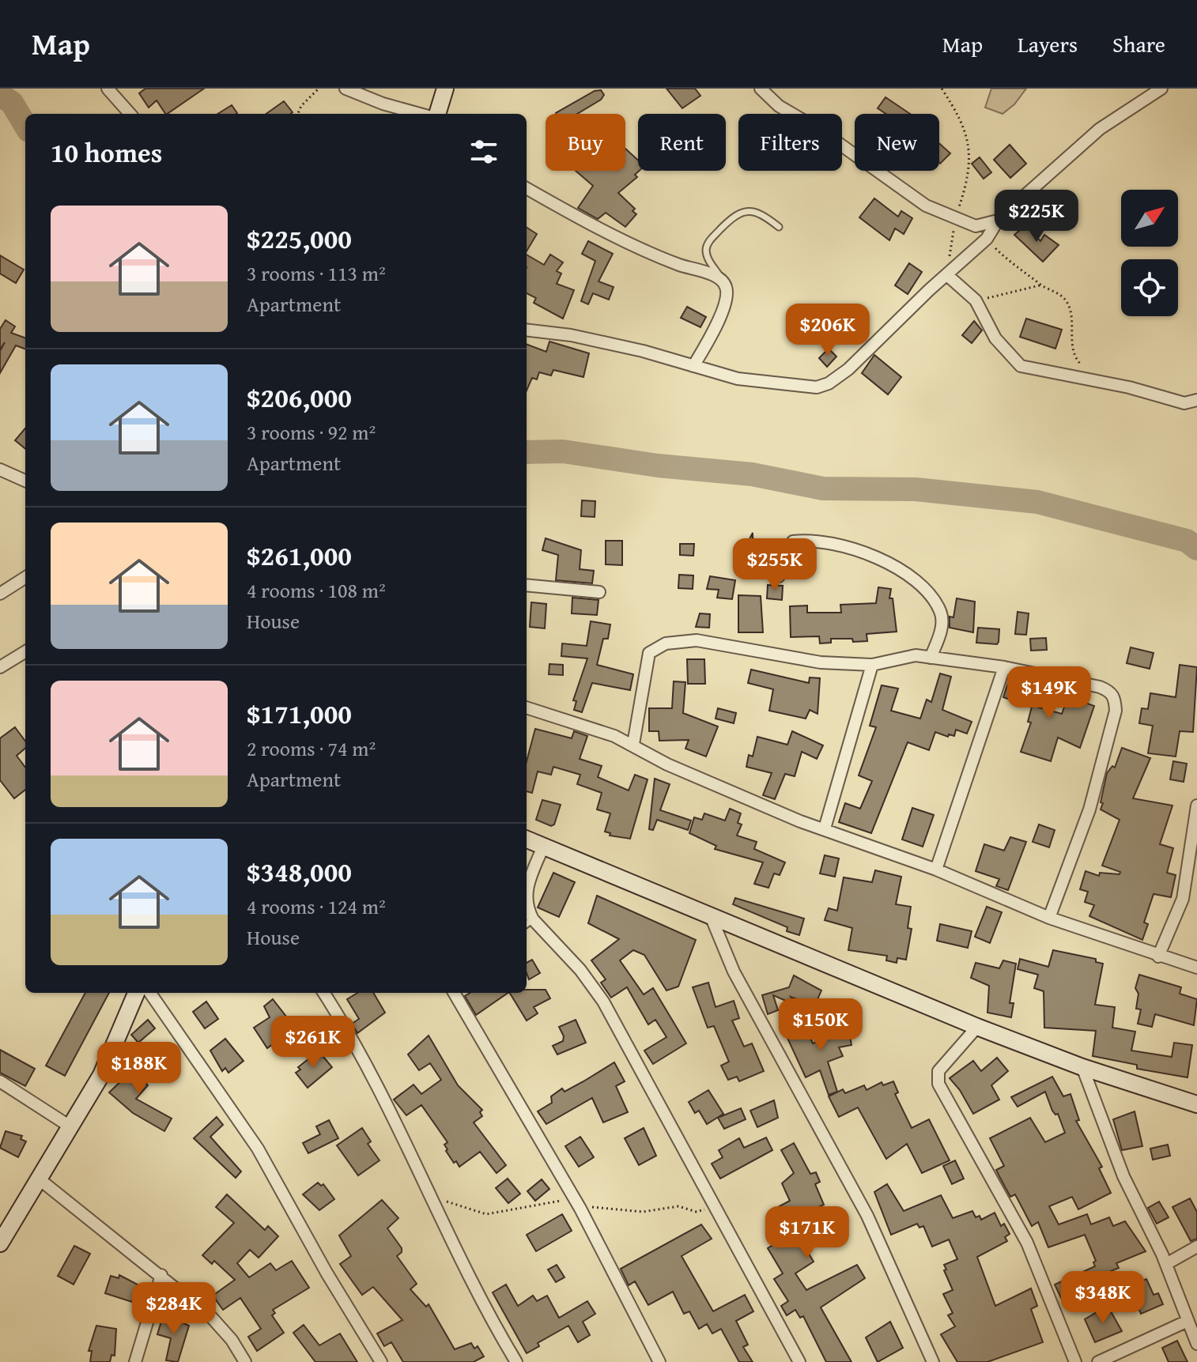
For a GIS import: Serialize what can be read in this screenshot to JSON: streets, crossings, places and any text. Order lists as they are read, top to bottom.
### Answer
{
  "north": "top right",
  "page": {
    "header": "Map",
    "nav": ["Map", "Layers", "Share"],
    "chip": [
      "Buy",
      "Rent",
      "Filters",
      "New"
    ],
    "heading": "10 homes",
    "price": [
      "$225K",
      "$206K",
      "$255K",
      "$149K",
      "$150K",
      "$261K",
      "$188K",
      "$171K",
      "$348K",
      "$284K"
    ],
    "list": [
      {
        "name": "$225,000",
        "note": "3 rooms · 113 m² · Apartment"
      },
      {
        "name": "$206,000",
        "note": "3 rooms · 92 m² · Apartment"
      },
      {
        "name": "$261,000",
        "note": "4 rooms · 108 m² · House"
      },
      {
        "name": "$171,000",
        "note": "2 rooms · 74 m² · Apartment"
      },
      {
        "name": "$348,000",
        "note": "4 rooms · 124 m² · House"
      }
    ]
  }
}
